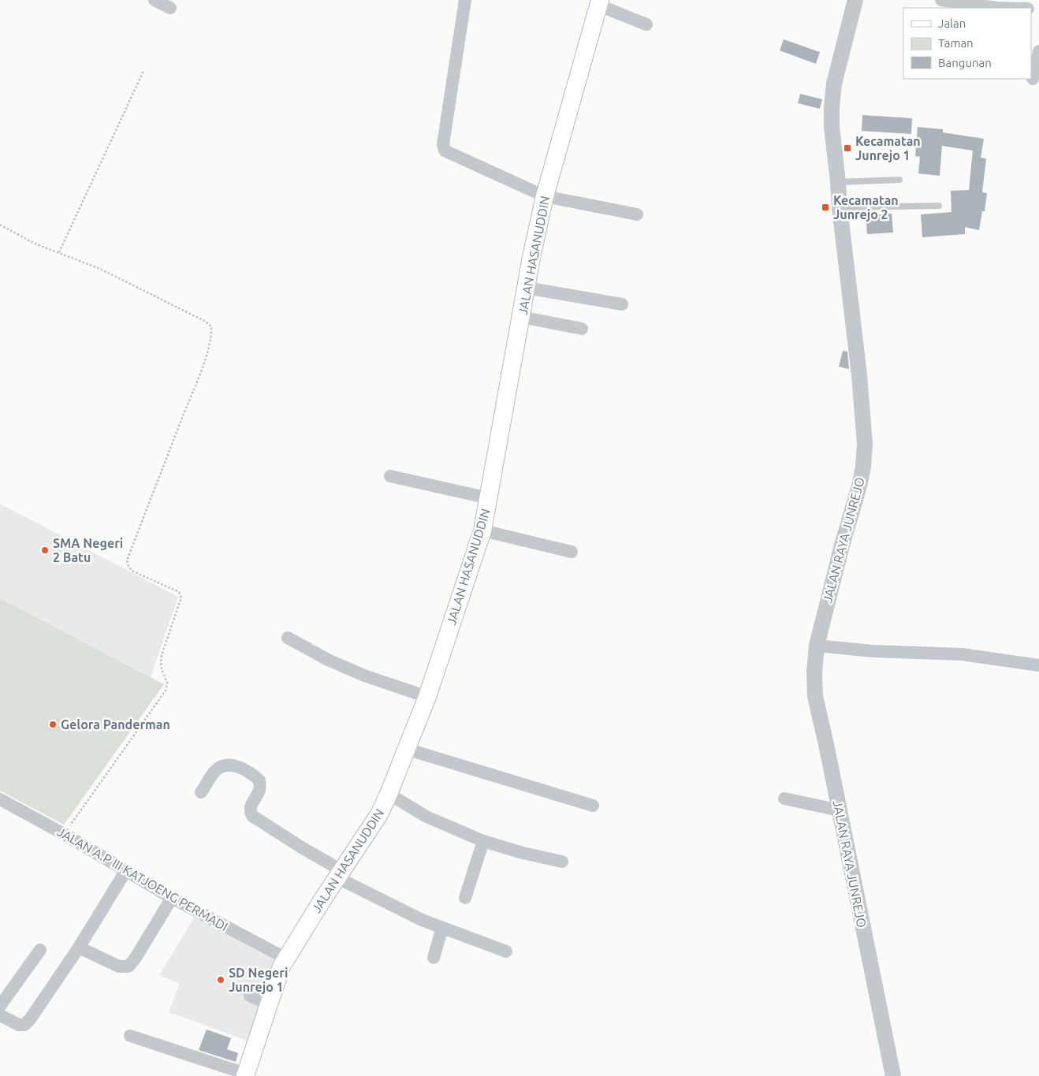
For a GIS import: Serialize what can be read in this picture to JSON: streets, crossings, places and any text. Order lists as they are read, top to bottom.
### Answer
{
  "streets": {
    "main road": ["JALAN HASANUDDIN"],
    "street": ["JALAN RAYA JUNREJO", "JALAN A.P III KATJOENG PERMADI"]
  },
  "crossings": [
    ["JALAN HASANUDDIN", "JALAN A.P III KATJOENG PERMADI"]
  ],
  "places": {
    "transit": ["Kecamatan Junrejo 1", "Kecamatan Junrejo 2"],
    "other": ["SMA Negeri 2 Batu", "Gelora Panderman", "SD Negeri Junrejo 1"]
  },
  "legend": ["Jalan", "Taman", "Bangunan"]
}
